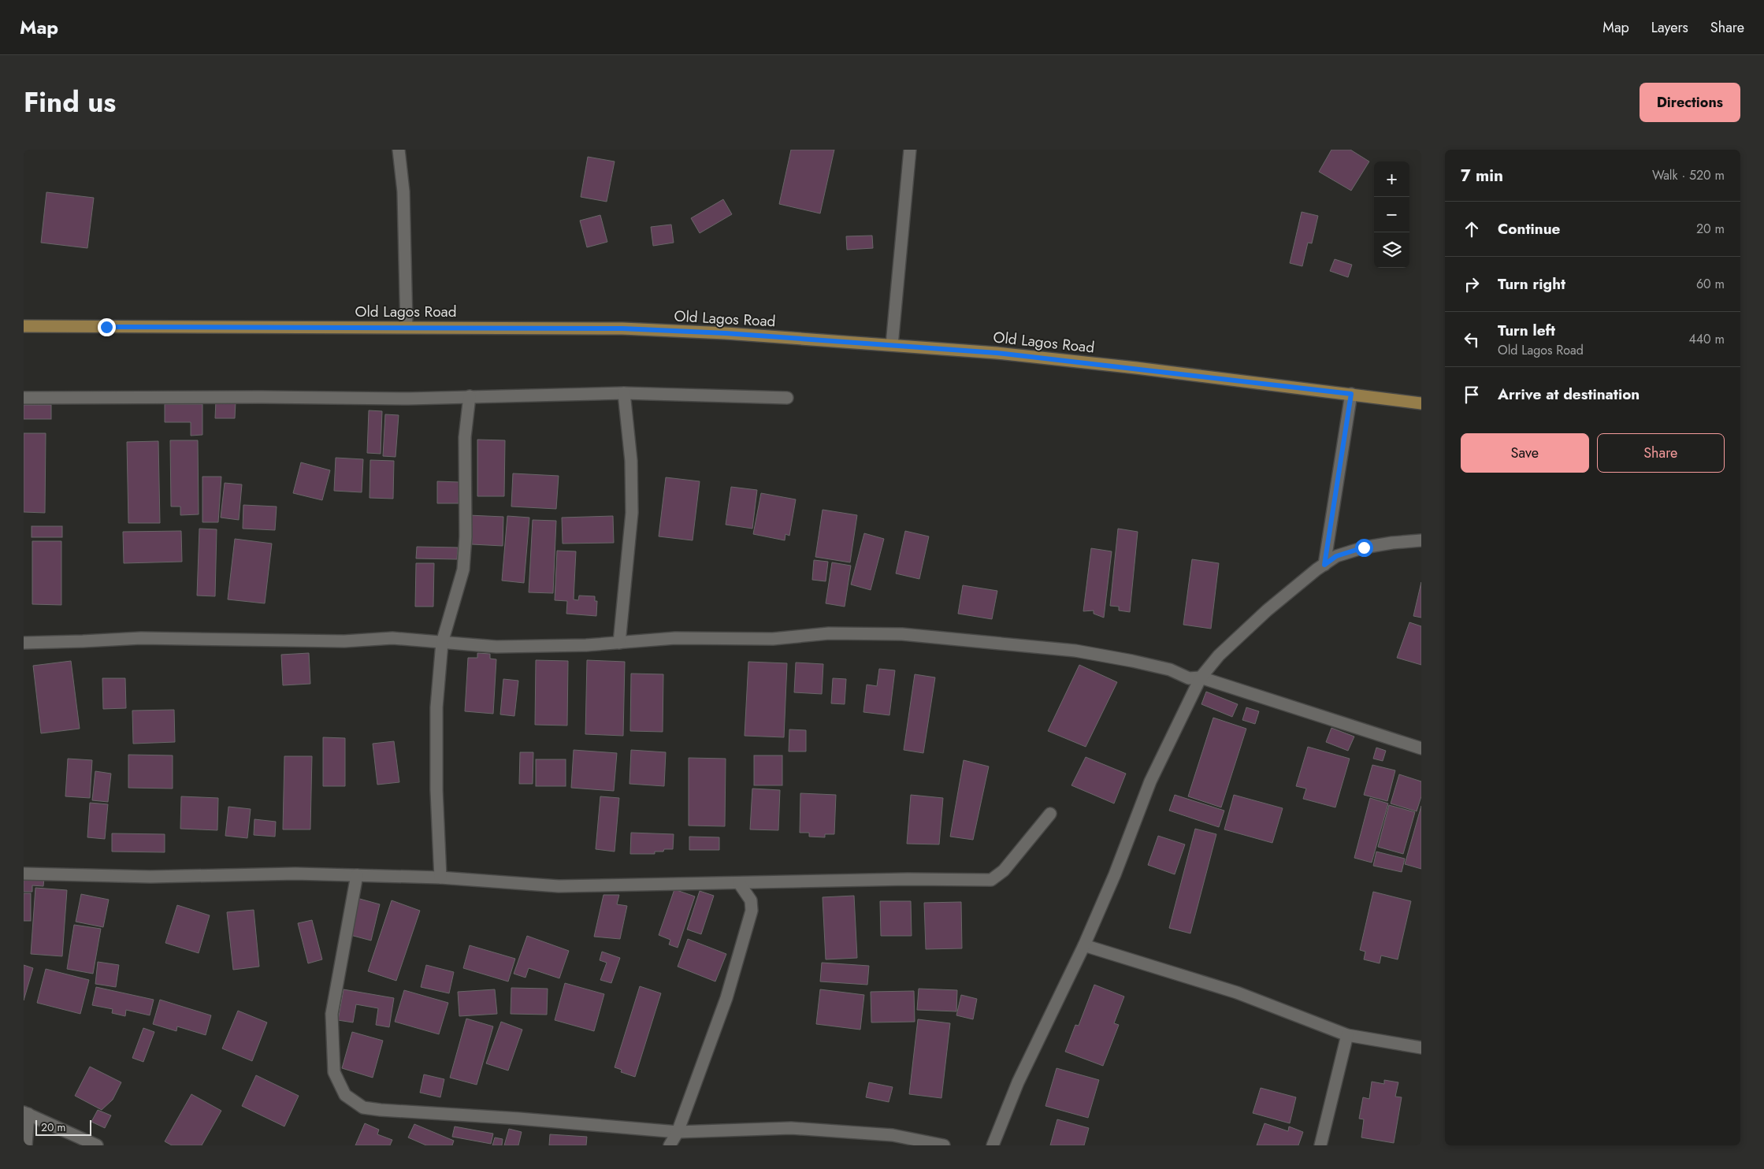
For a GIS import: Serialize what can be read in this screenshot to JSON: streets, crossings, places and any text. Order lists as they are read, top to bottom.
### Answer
{
  "streets": {
    "main road": ["Old Lagos Road"]
  },
  "scale_bar": "20 m",
  "page": {
    "header": "Map",
    "nav": ["Map", "Layers", "Share"],
    "title": "Find us",
    "buttons": [
      "Directions",
      ["Save", "Share"]
    ],
    "heading": ["7 min", "Walk · 520 m"],
    "map_buttons": ["+", "−"],
    "list": [
      ["Continue", "20 m"],
      ["Turn right", "60 m"],
      ["Turn left", "Old Lagos Road", "440 m"],
      "Arrive at destination"
    ],
    "scale": "20 m"
  }
}
